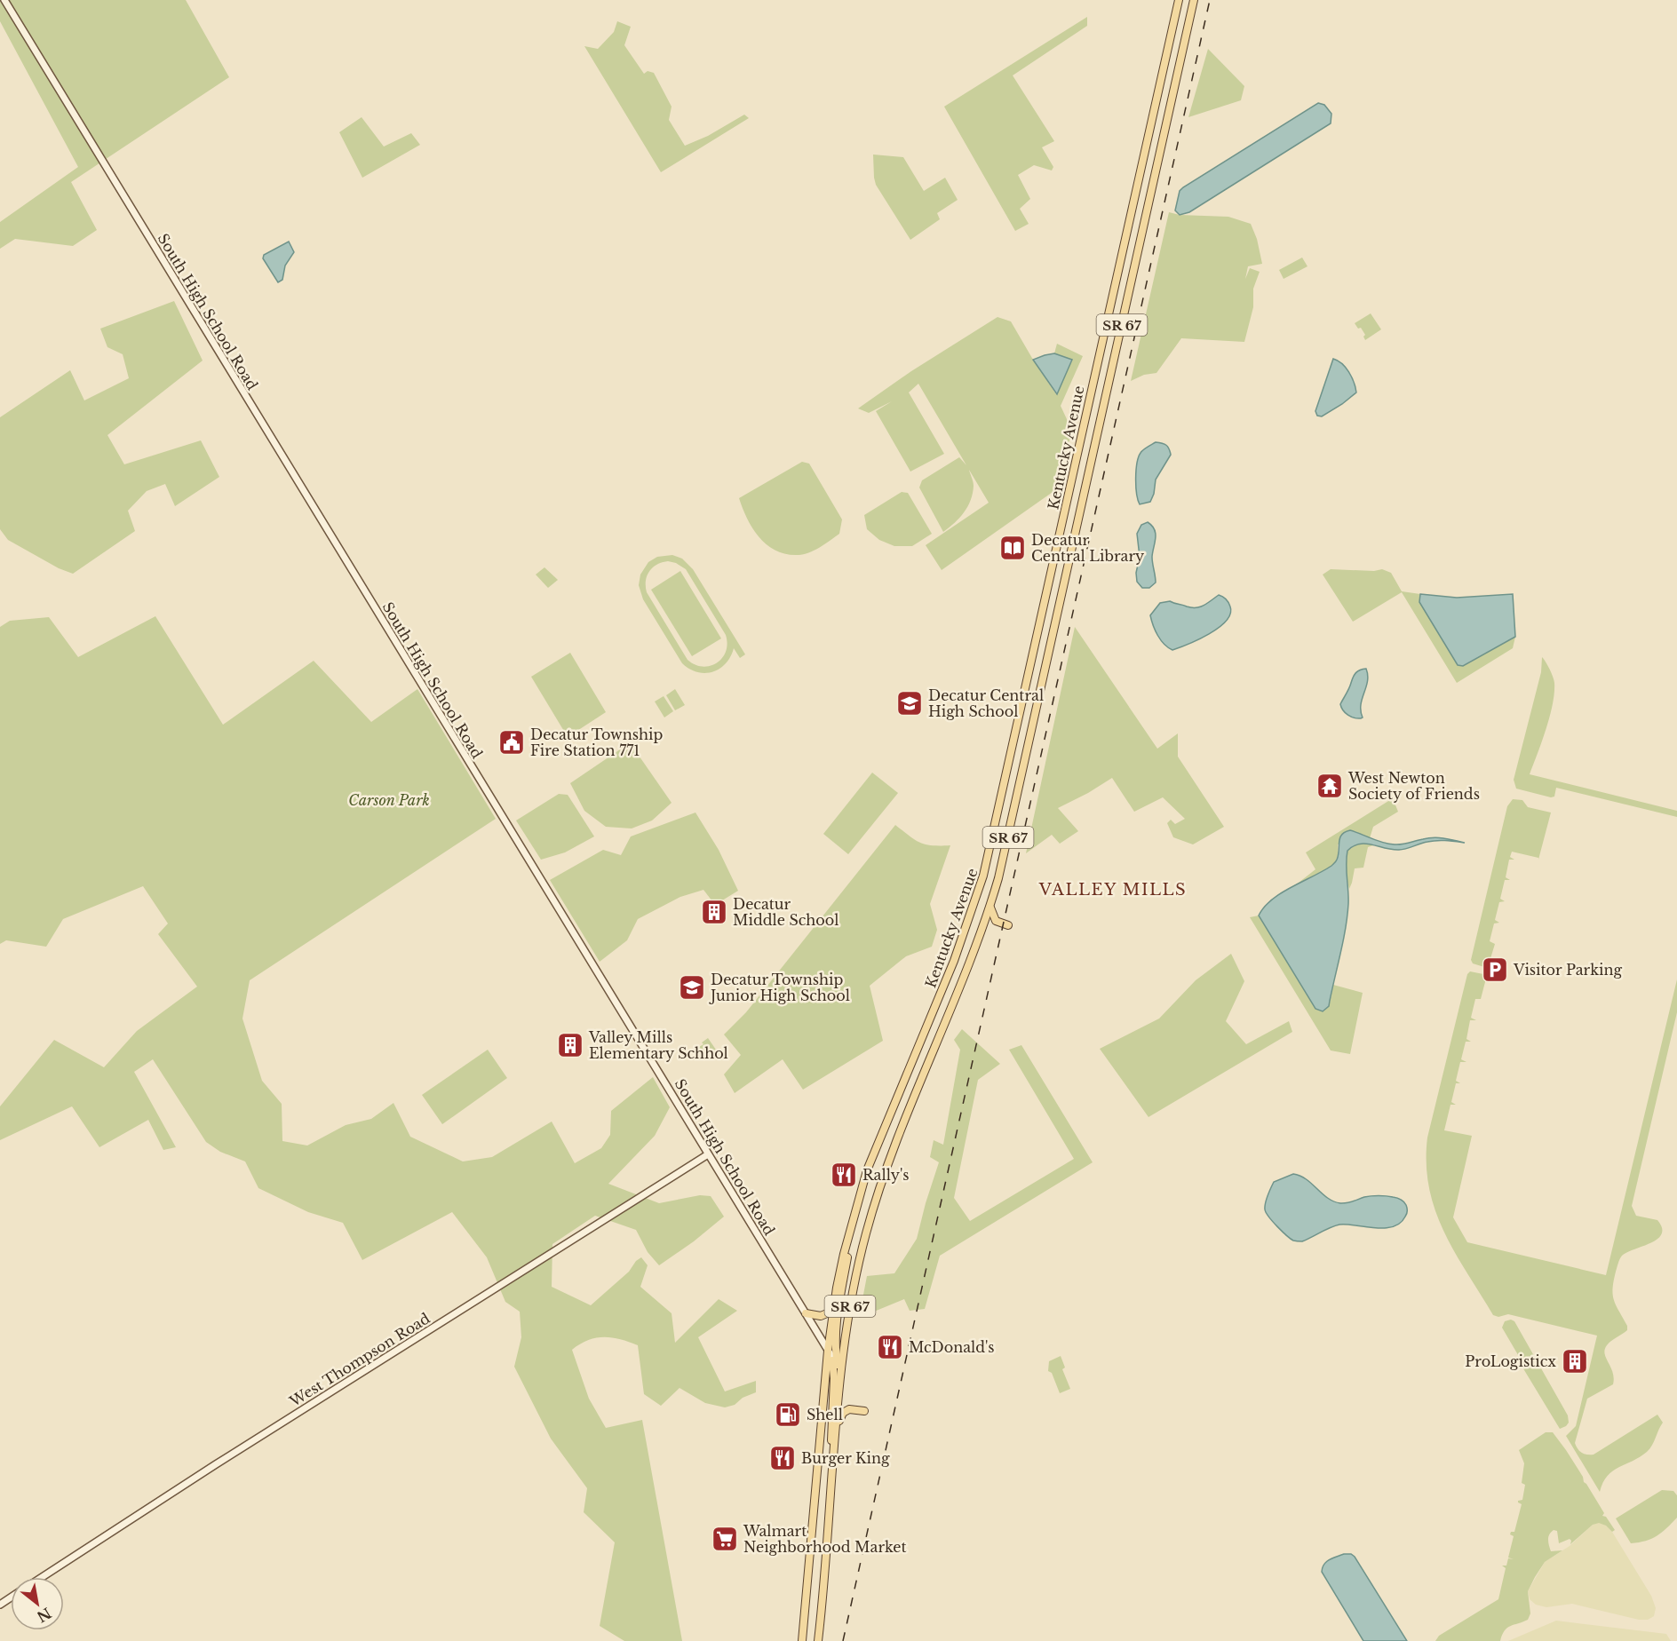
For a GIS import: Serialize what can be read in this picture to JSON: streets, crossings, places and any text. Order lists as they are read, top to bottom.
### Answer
{
  "streets": {
    "main road": [
      "South High School Road",
      "SR 67",
      "Kentucky Avenue",
      "West Thompson Road"
    ]
  },
  "crossings": [
    ["South High School Road", "Kentucky Avenue"],
    ["South High School Road", "West Thompson Road"]
  ],
  "districts": ["VALLEY MILLS"],
  "parks": ["Carson Park"],
  "places": {
    "library": ["Decatur Central Library"],
    "school or university": ["Decatur Central High School", "Decatur Township Junior High School"],
    "public building": ["Decatur Township Fire Station 771"],
    "temple": ["West Newton Society of Friends"],
    "building": ["Decatur Middle School", "Valley Mills Elementary Schhol", "ProLogisticx"],
    "parking": ["Visitor Parking"],
    "restaurant": ["Rally's", "McDonald's", "Burger King"],
    "fuel station": ["Shell"],
    "supermarket": ["Walmart Neighborhood Market"]
  },
  "north": "bottom right"
}
